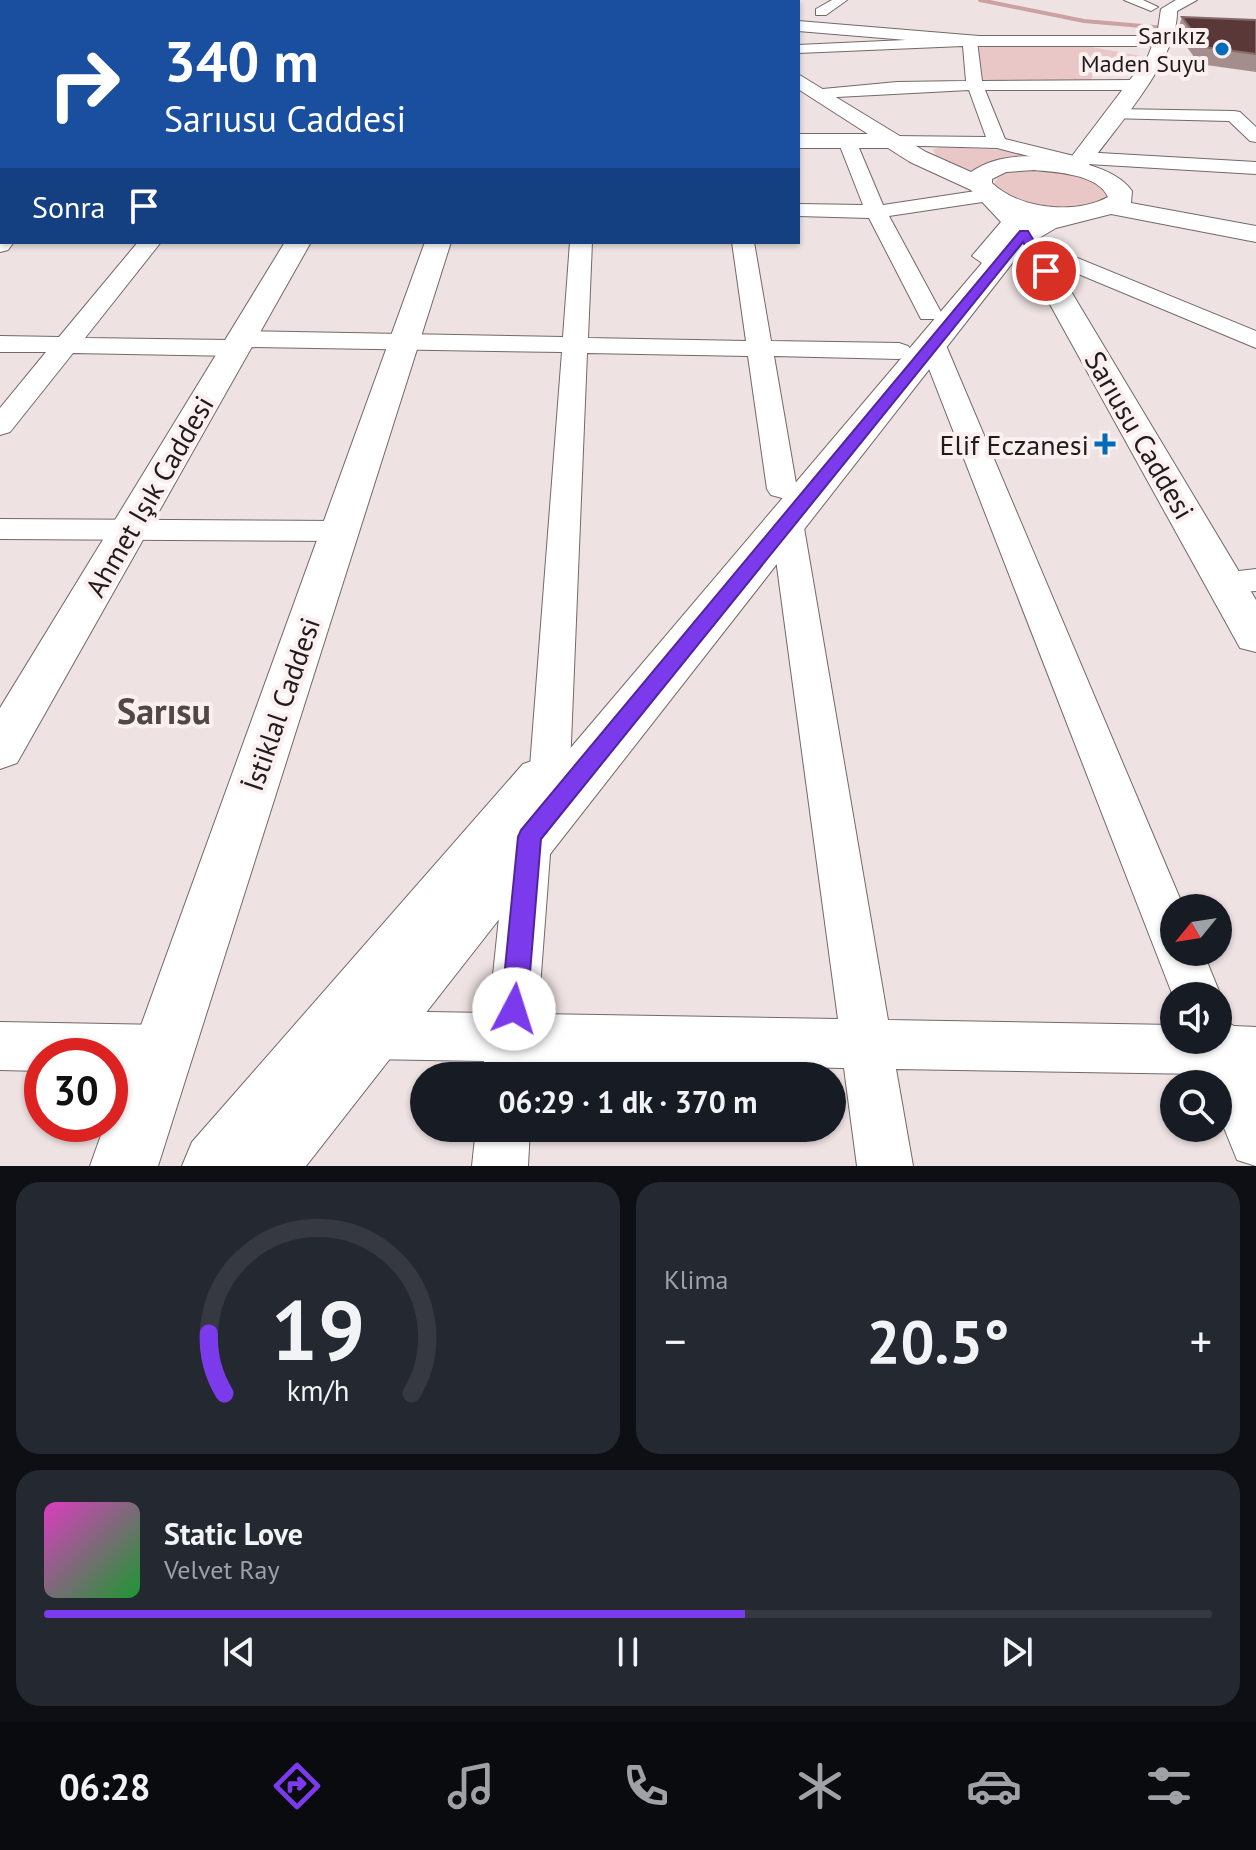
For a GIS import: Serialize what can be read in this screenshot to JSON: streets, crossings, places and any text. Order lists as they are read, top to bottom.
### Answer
{
  "streets": {
    "street": ["Sarıusu Caddesi", "Ahmet Işık Caddesi", "İstiklal Caddesi"]
  },
  "districts": ["Sarısu"],
  "places": {
    "other": ["Sarıkız Maden Suyu"],
    "health": ["Elif Eczanesi"]
  },
  "north": "bottom left",
  "page": {
    "turn": ["340 m", "Sarıusu Caddesi"],
    "then": "Sonra",
    "limit": "30",
    "trip": "06:29 · 1 dk · 370 m",
    "tile": "Klima",
    "heat": ["−", "20.5°", "+"],
    "song": ["Static Love", "Velvet Ray"],
    "tabs": "06:28",
    "gauge": ["19", "km/h"]
  }
}
